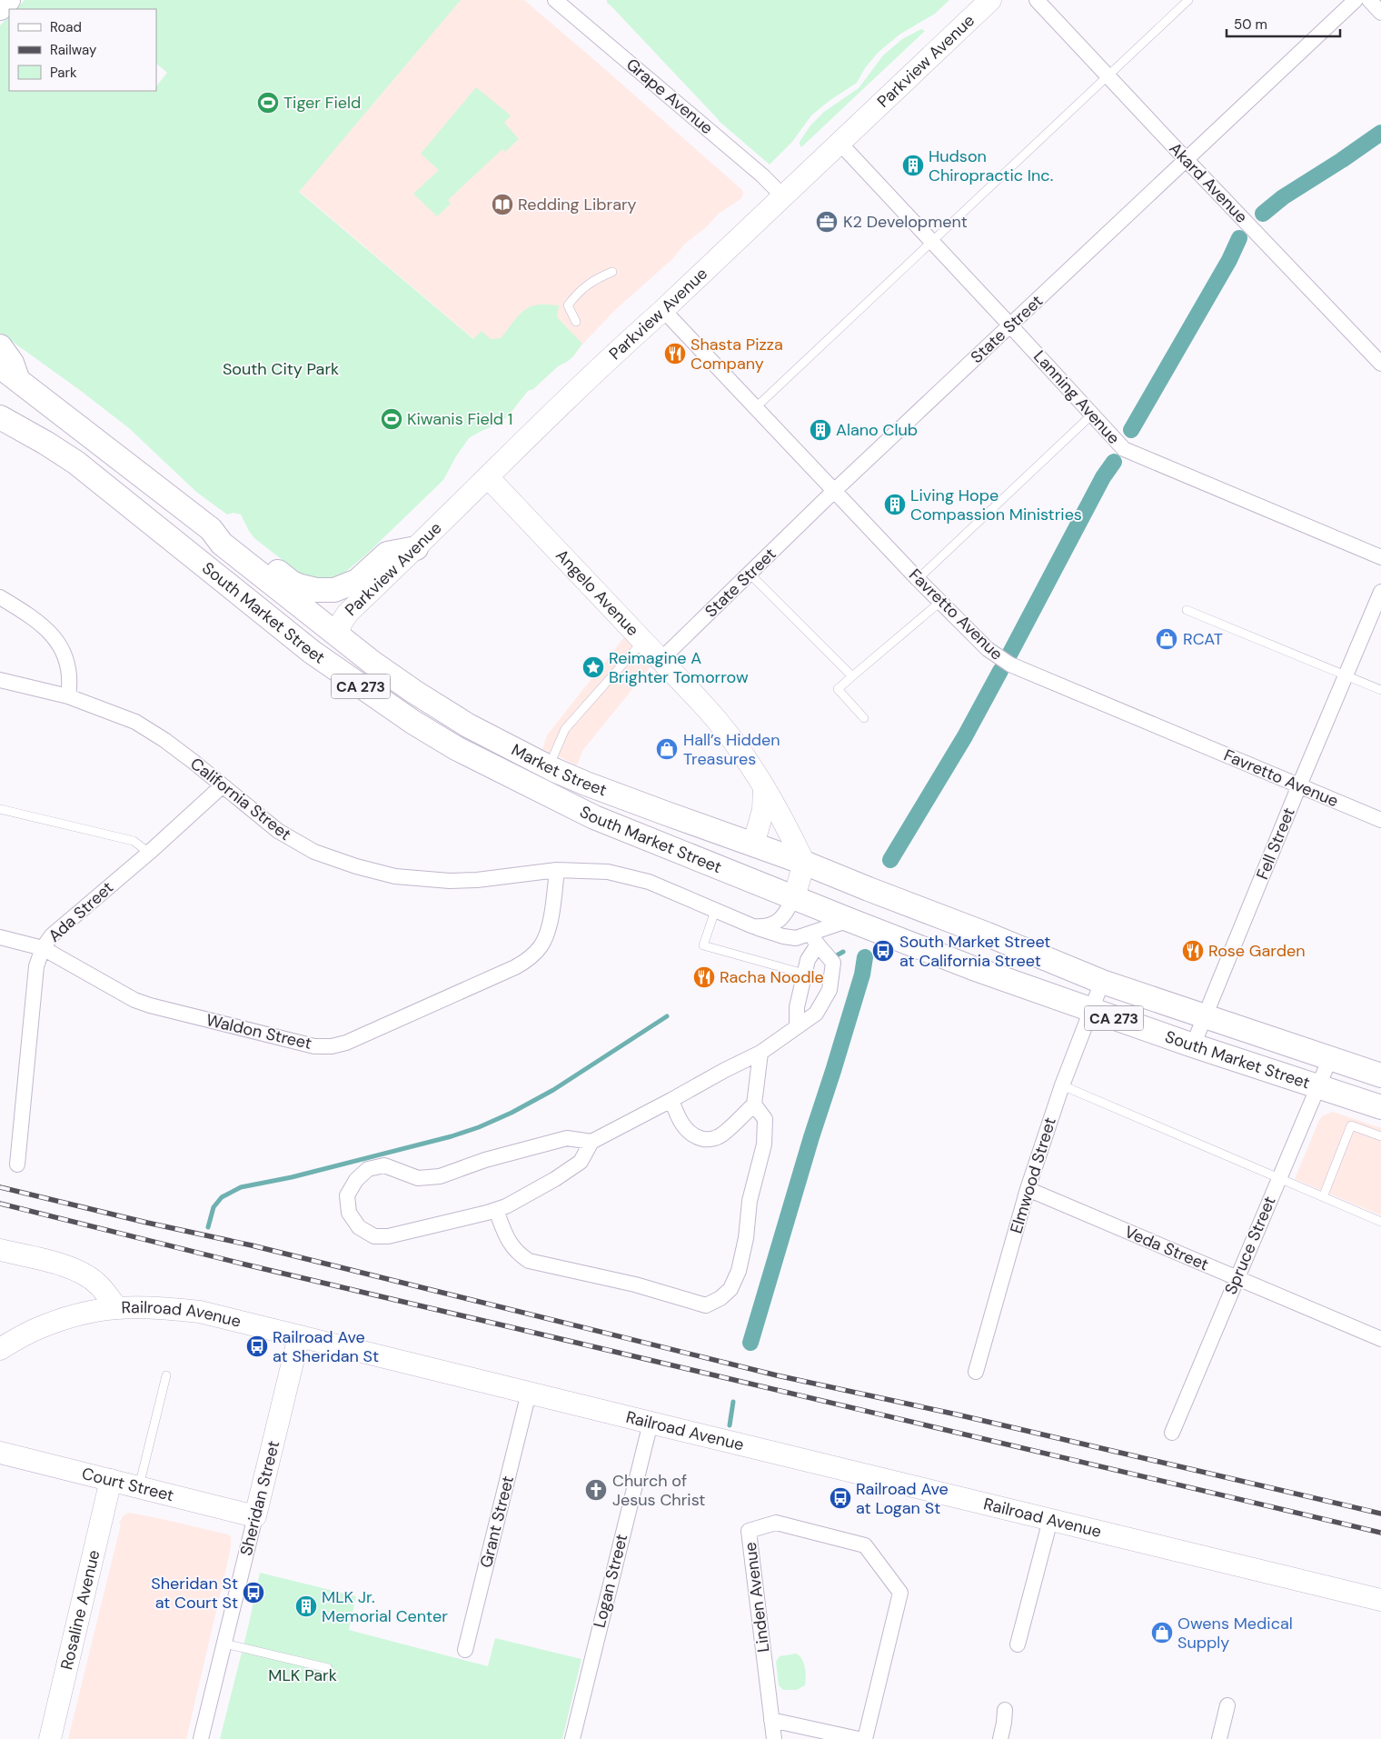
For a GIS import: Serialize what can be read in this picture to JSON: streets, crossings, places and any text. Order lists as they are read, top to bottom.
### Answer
{
  "streets": {
    "main road": [
      "Parkview Avenue",
      "Angelo Avenue",
      "South Market Street",
      "CA 273",
      "Market Street",
      "Railroad Avenue",
      "Court Street",
      "Sheridan Street",
      "Rosaline Avenue"
    ],
    "street": [
      "Grape Avenue",
      "Akard Avenue",
      "State Street",
      "Lanning Avenue",
      "Favretto Avenue",
      "California Street",
      "Fell Street",
      "Ada Street",
      "Waldon Street",
      "Elmwood Street",
      "Spruce Street",
      "Veda Street",
      "Grant Street",
      "Logan Street",
      "Linden Avenue"
    ]
  },
  "crossings": [
    ["Parkview Avenue", "Grape Avenue"],
    ["Parkview Avenue", "Lanning Avenue"],
    ["Parkview Avenue", "Angelo Avenue"],
    ["Parkview Avenue", "South Market Street"],
    ["Parkview Avenue", "Favretto Avenue"],
    ["Parkview Avenue", "Market Street"],
    ["Akard Avenue", "State Street"],
    ["State Street", "Lanning Avenue"],
    ["State Street", "Angelo Avenue"],
    ["State Street", "Favretto Avenue"],
    ["Angelo Avenue", "South Market Street"],
    ["Angelo Avenue", "Market Street"],
    ["South Market Street", "Market Street"],
    ["South Market Street", "California Street"],
    ["South Market Street", "Fell Street"],
    ["South Market Street", "Elmwood Street"],
    ["South Market Street", "Spruce Street"],
    ["Favretto Avenue", "Fell Street"],
    ["California Street", "Ada Street"],
    ["California Street", "Waldon Street"],
    ["Ada Street", "Waldon Street"],
    ["Elmwood Street", "Veda Street"],
    ["Spruce Street", "Veda Street"],
    ["Railroad Avenue", "Sheridan Street"],
    ["Railroad Avenue", "Grant Street"],
    ["Railroad Avenue", "Logan Street"],
    ["Court Street", "Sheridan Street"],
    ["Court Street", "Rosaline Avenue"]
  ],
  "parks": ["South City Park", "MLK Park"],
  "places": {
    "sports": ["Tiger Field", "Kiwanis Field 1"],
    "building": [
      "Hudson Chiropractic Inc.",
      "Alano Club",
      "Living Hope Compassion Ministries",
      "MLK Jr. Memorial Center"
    ],
    "library": ["Redding Library"],
    "office": ["K2 Development"],
    "restaurant": ["Shasta Pizza Company", "Rose Garden", "Racha Noodle"],
    "shop": ["RCAT", "Hall’s Hidden Treasures", "Owens Medical Supply"],
    "place": ["Reimagine A Brighter Tomorrow"],
    "bus stop": [
      "South Market Street at California Street",
      "Railroad Ave at Sheridan St",
      "Railroad Ave at Logan St",
      "Sheridan St at Court St"
    ],
    "church": ["Church of Jesus Christ"]
  },
  "legend": ["Road", "Railway", "Park"],
  "scale_bar": "50 m"
}
